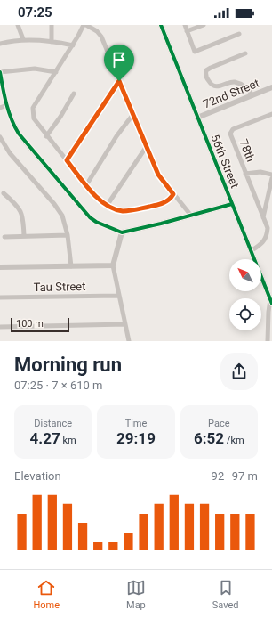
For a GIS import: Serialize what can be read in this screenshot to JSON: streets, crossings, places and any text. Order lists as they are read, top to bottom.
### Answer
{
  "streets": {
    "street": [
      "72nd Street",
      "78th",
      "56th Street",
      "Tau Street"
    ]
  },
  "crossings": [
    ["72nd Street", "56th Street"],
    ["78th", "56th Street"]
  ],
  "scale_bar": "100 m",
  "north": "top left",
  "page": {
    "status": "07:25",
    "scale": "100 m",
    "heading": ["Morning run", "07:25 · 7 × 610 m"],
    "stats": [
      ["Distance", "4.27 km"],
      ["Time", "29:19"],
      ["Pace", "6:52 /km"]
    ],
    "chart": ["Elevation", "92–97 m"],
    "tabs": ["Home", "Map", "Saved"]
  }
}
